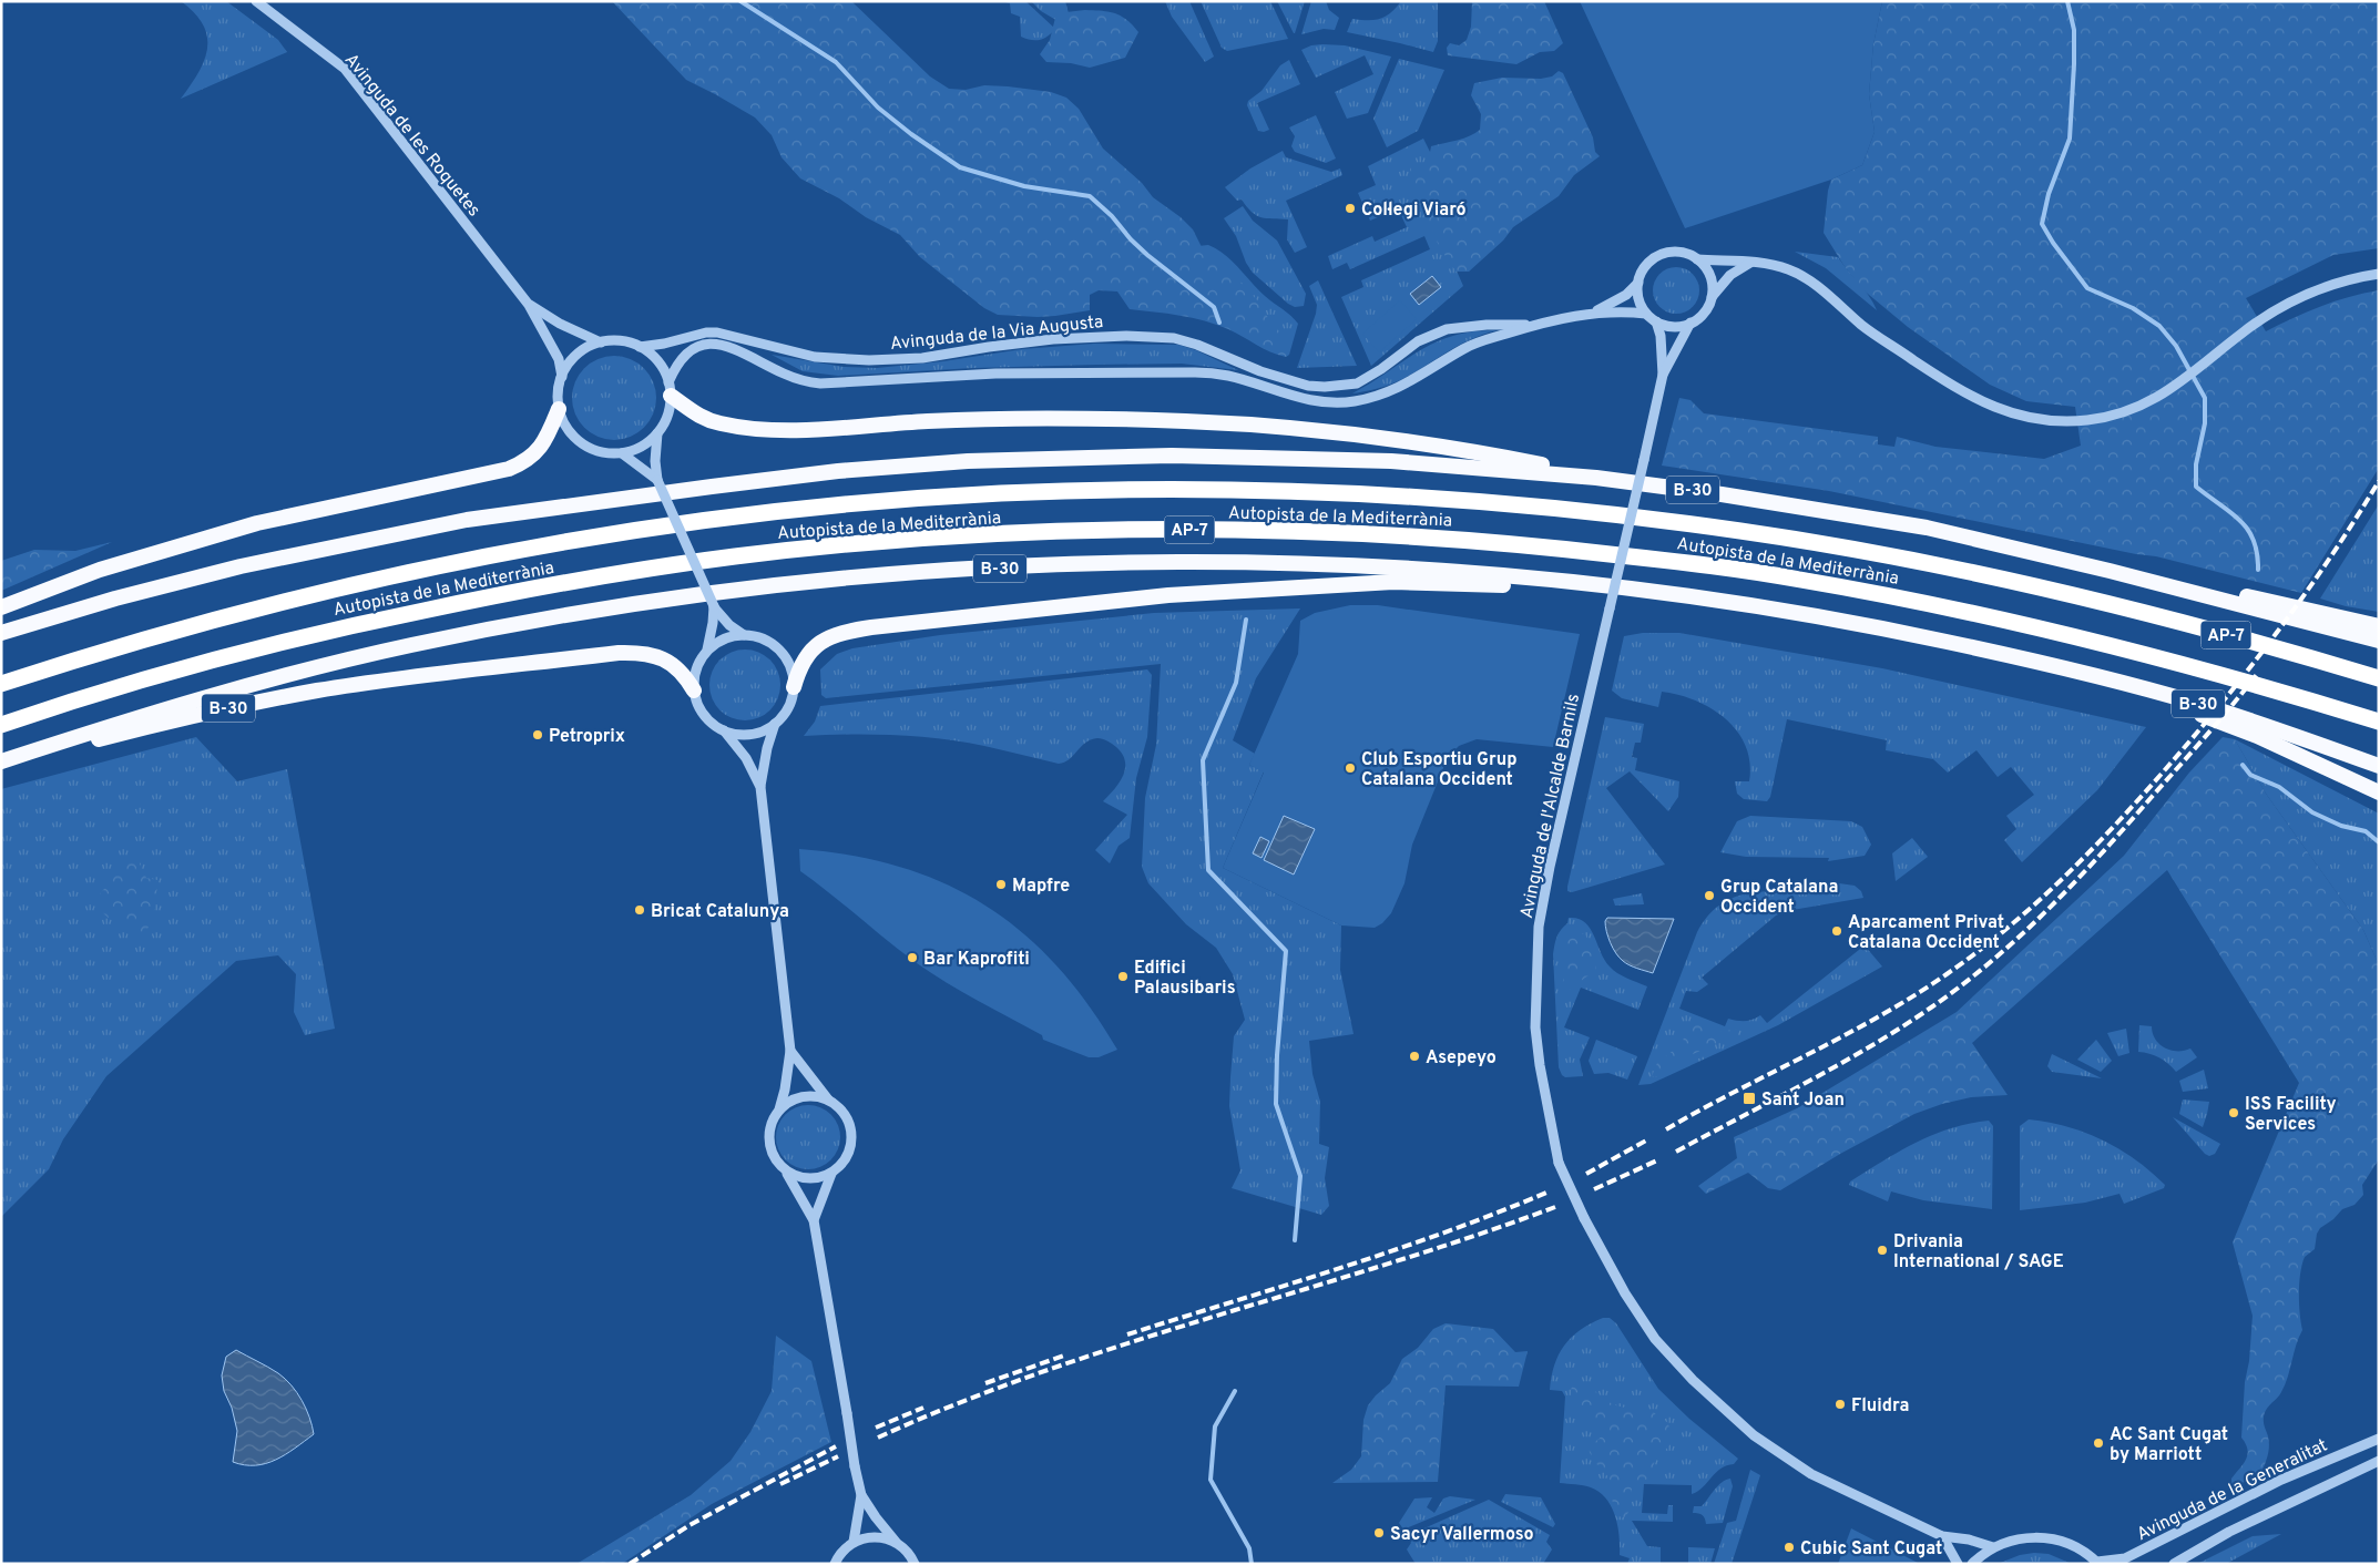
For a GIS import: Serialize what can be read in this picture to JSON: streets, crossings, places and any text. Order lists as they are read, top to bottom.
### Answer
{
  "streets": {
    "highway": ["B-30", "Autopista de la Mediterrània", "AP-7"],
    "street": [
      "Avinguda de les Roquetes",
      "Avinguda de la Via Augusta",
      "Avinguda de l'Alcalde Barnils",
      "Avinguda de la Generalitat"
    ]
  },
  "crossings": [
    ["Avinguda de les Roquetes", "Avinguda de la Via Augusta"],
    ["Avinguda de la Via Augusta", "Avinguda de l'Alcalde Barnils"]
  ],
  "places": {
    "other": [
      "Col·legi Viaró",
      "Petroprix",
      "Club Esportiu Grup Catalana Occident",
      "Mapfre",
      "Grup Catalana Occident",
      "Bricat Catalunya",
      "Aparcament Privat Catalana Occident",
      "Bar Kaprofiti",
      "Edifici Palausibaris",
      "Asepeyo",
      "ISS Facility Services",
      "Drivania International / SAGE",
      "Fluidra",
      "AC Sant Cugat by Marriott",
      "Sacyr Vallermoso",
      "Cubic Sant Cugat"
    ],
    "transit": ["Sant Joan"]
  }
}
